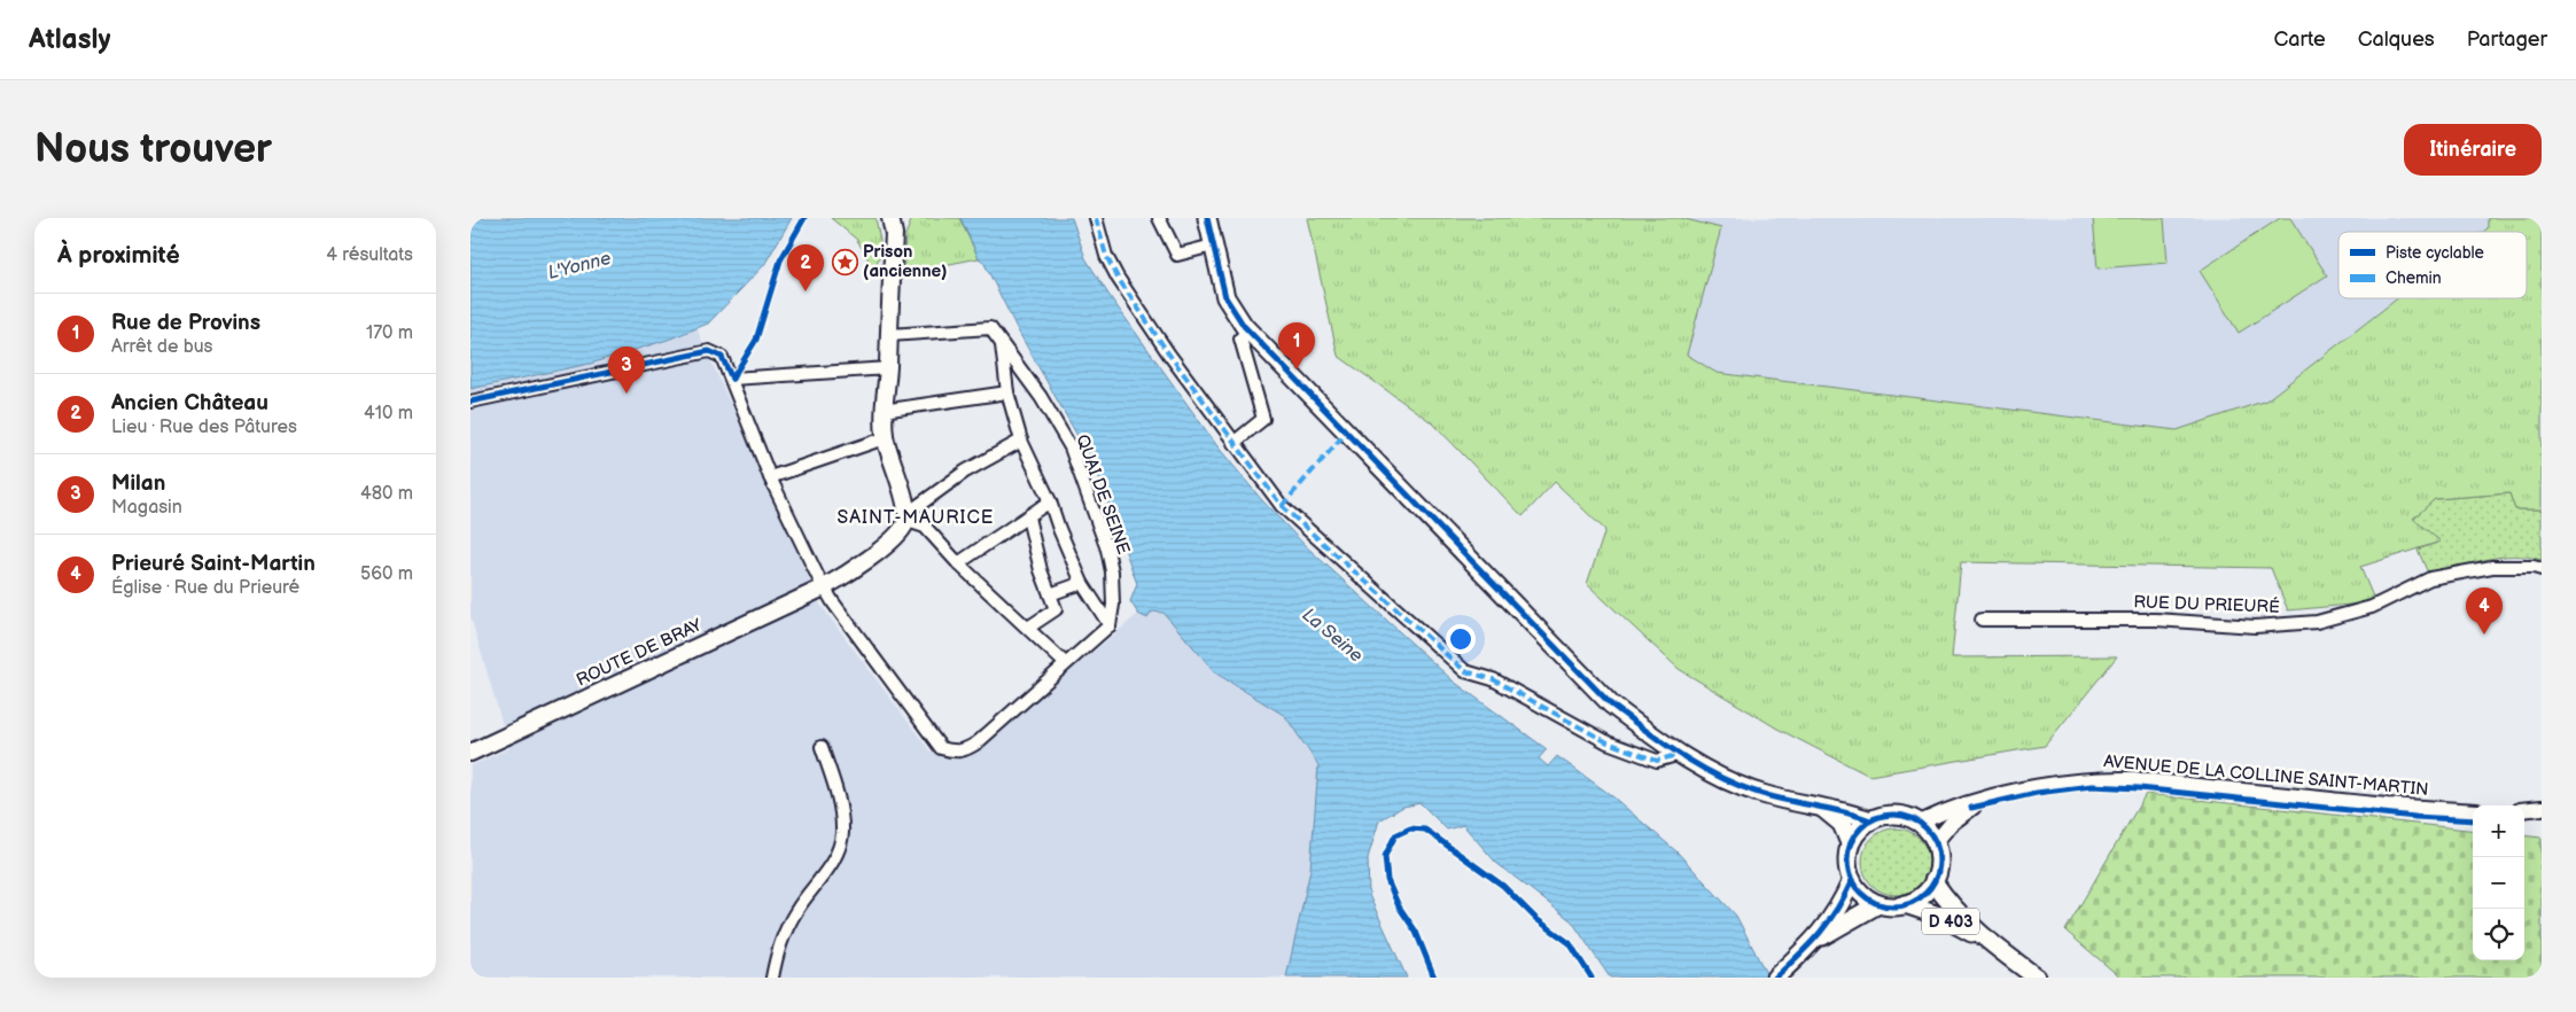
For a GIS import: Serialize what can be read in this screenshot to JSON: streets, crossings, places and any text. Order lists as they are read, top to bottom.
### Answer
{
  "streets": {
    "main road": ["ROUTE DE BRAY", "D 403"],
    "street": ["QUAI DE SEINE", "RUE DU PRIEURÉ", "AVENUE DE LA COLLINE SAINT-MARTIN"]
  },
  "crossings": [
    ["AVENUE DE LA COLLINE SAINT-MARTIN", "D 403"]
  ],
  "districts": ["SAINT-MAURICE"],
  "water": ["L'Yonne", "La Seine"],
  "places": {
    "place": ["Prison (ancienne)"]
  },
  "legend": ["Piste cyclable", "Chemin"],
  "page": {
    "header": "Atlasly",
    "nav": ["Carte", "Calques", "Partager"],
    "buttons": "Itinéraire",
    "title": "Nous trouver",
    "heading": ["À proximité", "4 résultats"],
    "pins": [
      "2",
      "1",
      "3",
      "4"
    ],
    "list": [
      {
        "mark": "1",
        "name": "Rue de Provins",
        "note": "Arrêt de bus",
        "value": "170 m"
      },
      {
        "mark": "2",
        "name": "Ancien Château",
        "note": "Lieu · Rue des Pâtures",
        "value": "410 m"
      },
      {
        "mark": "3",
        "name": "Milan",
        "note": "Magasin",
        "value": "480 m"
      },
      {
        "mark": "4",
        "name": "Prieuré Saint-Martin",
        "note": "Église · Rue du Prieuré",
        "value": "560 m"
      }
    ],
    "map_buttons": ["+", "−"]
  }
}
